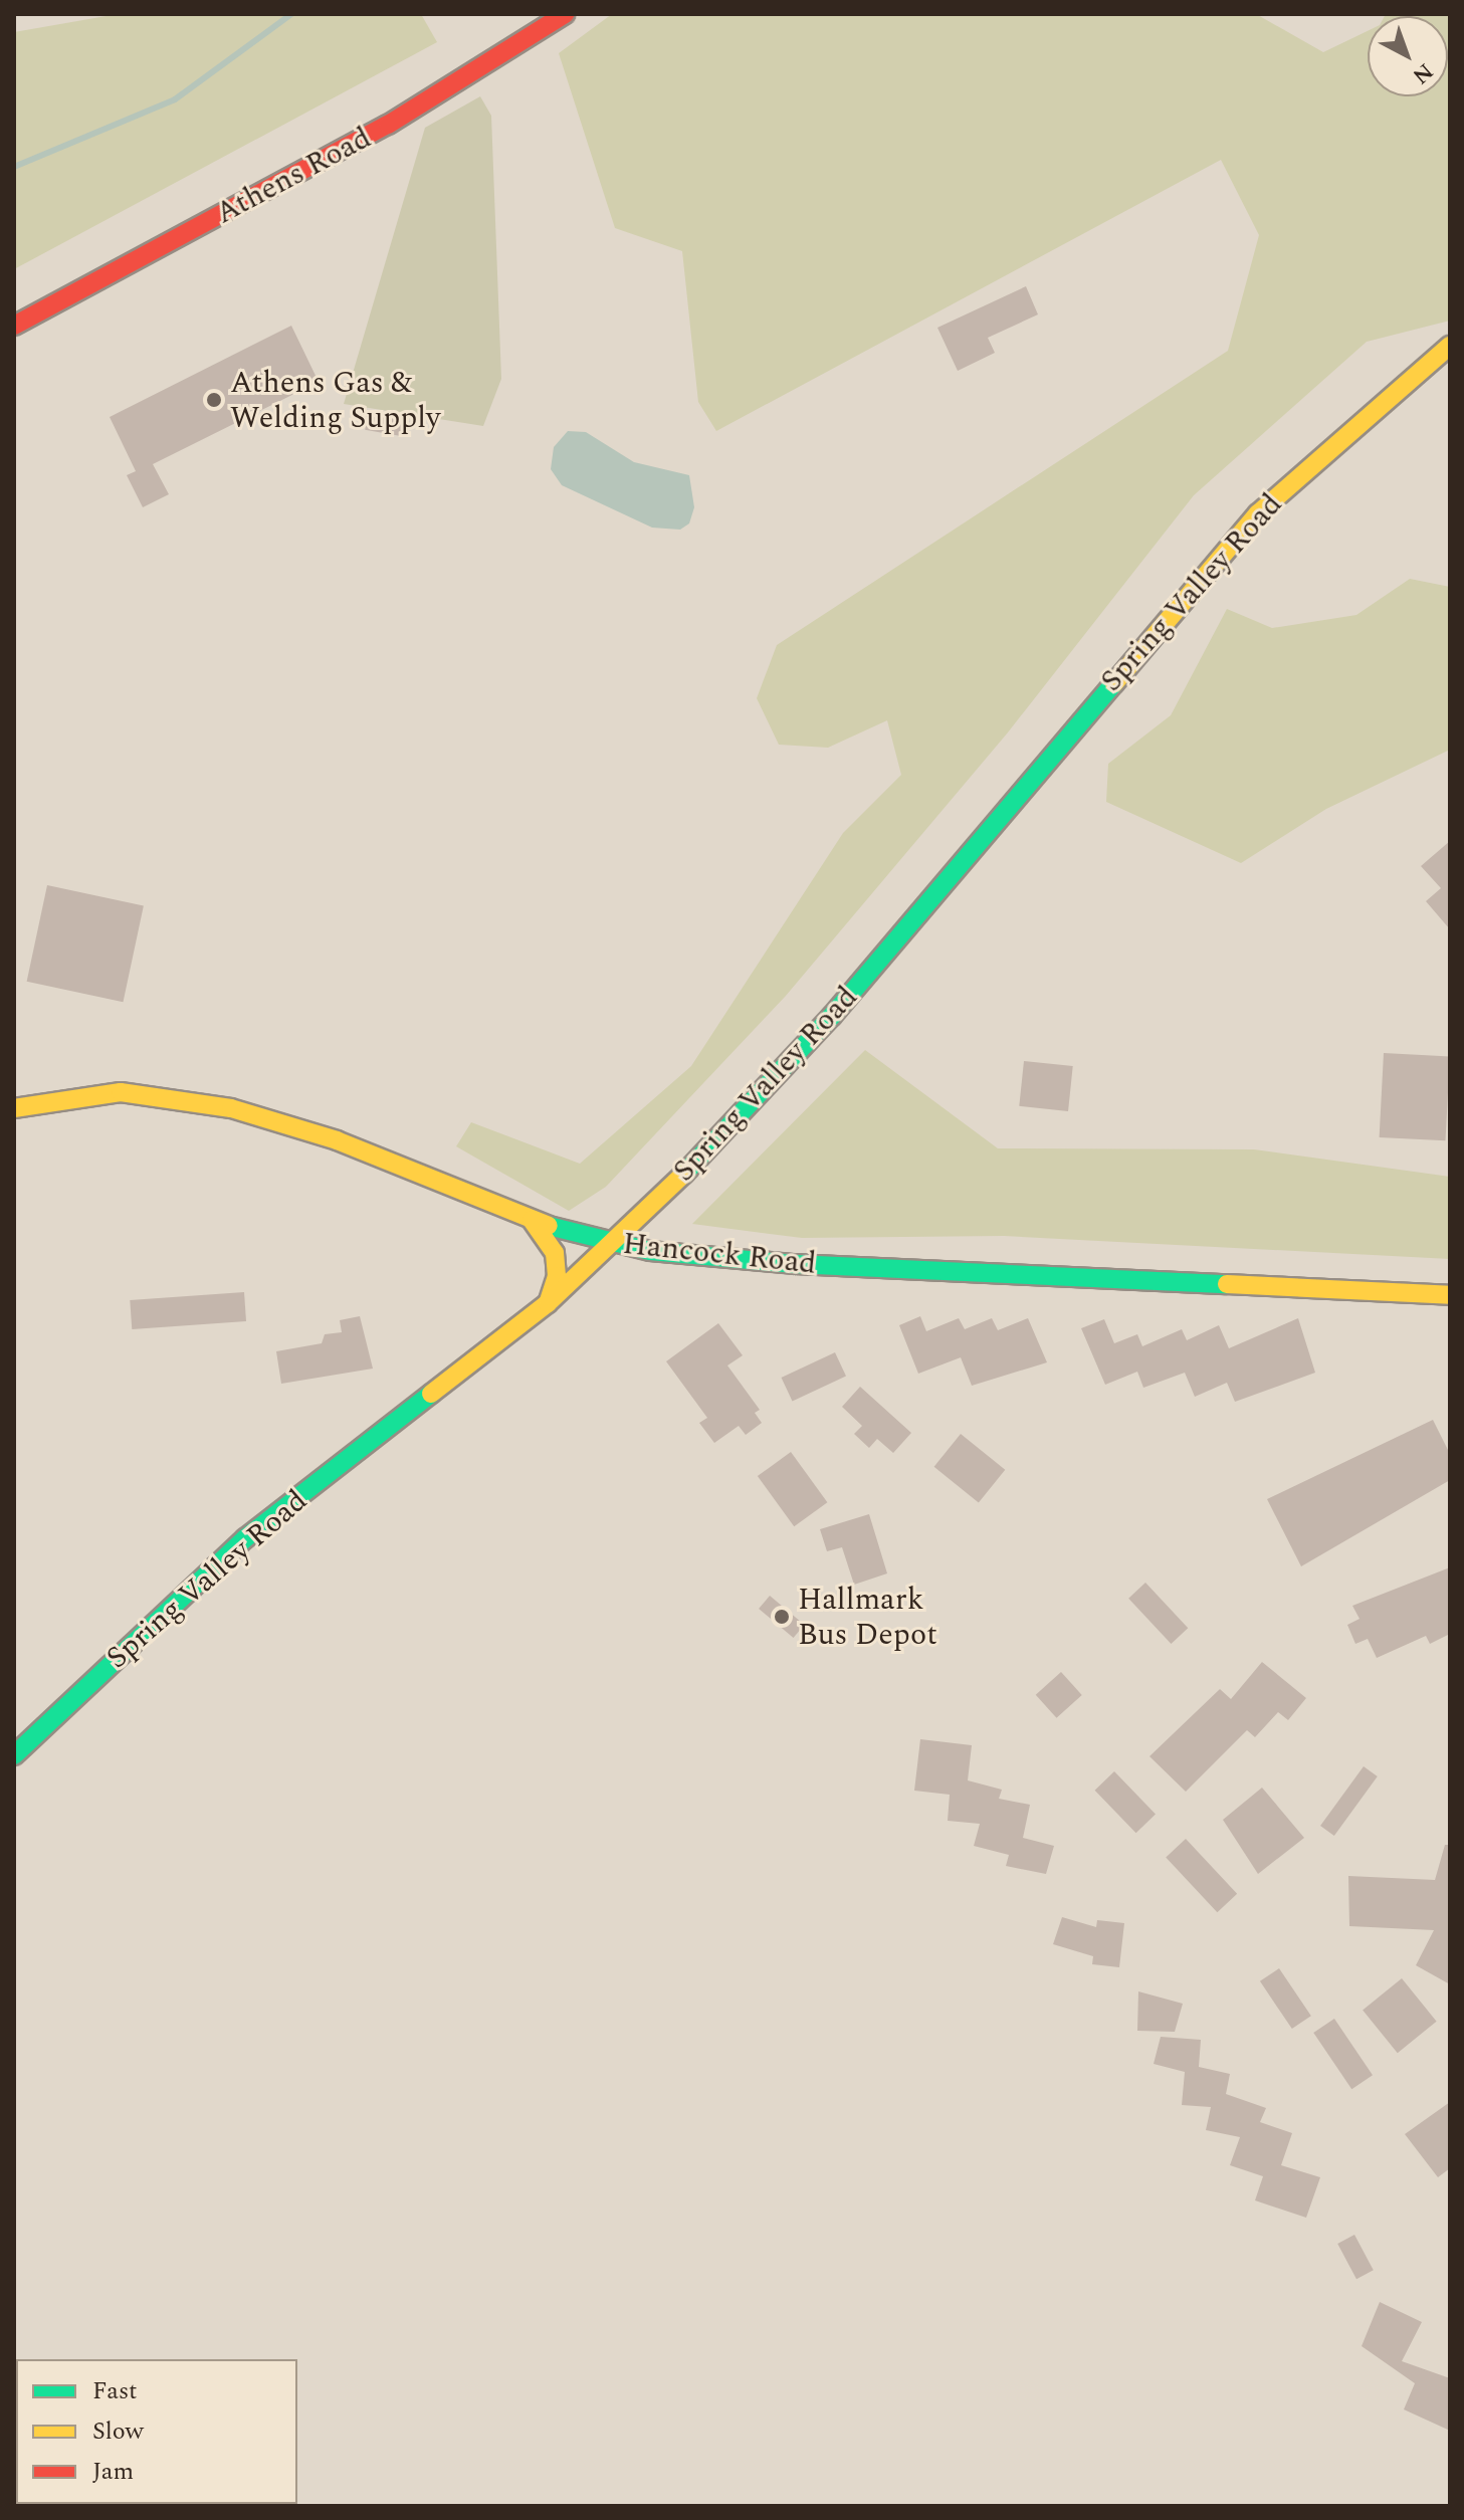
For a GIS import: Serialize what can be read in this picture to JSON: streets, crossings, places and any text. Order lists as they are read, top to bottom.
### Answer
{
  "streets": {
    "street": ["Athens Road", "Spring Valley Road", "Hancock Road"]
  },
  "crossings": [
    ["Spring Valley Road", "Hancock Road"]
  ],
  "places": ["Athens Gas & Welding Supply", "Hallmark Bus Depot"],
  "legend": ["Fast", "Slow", "Jam"],
  "north": "bottom right"
}
